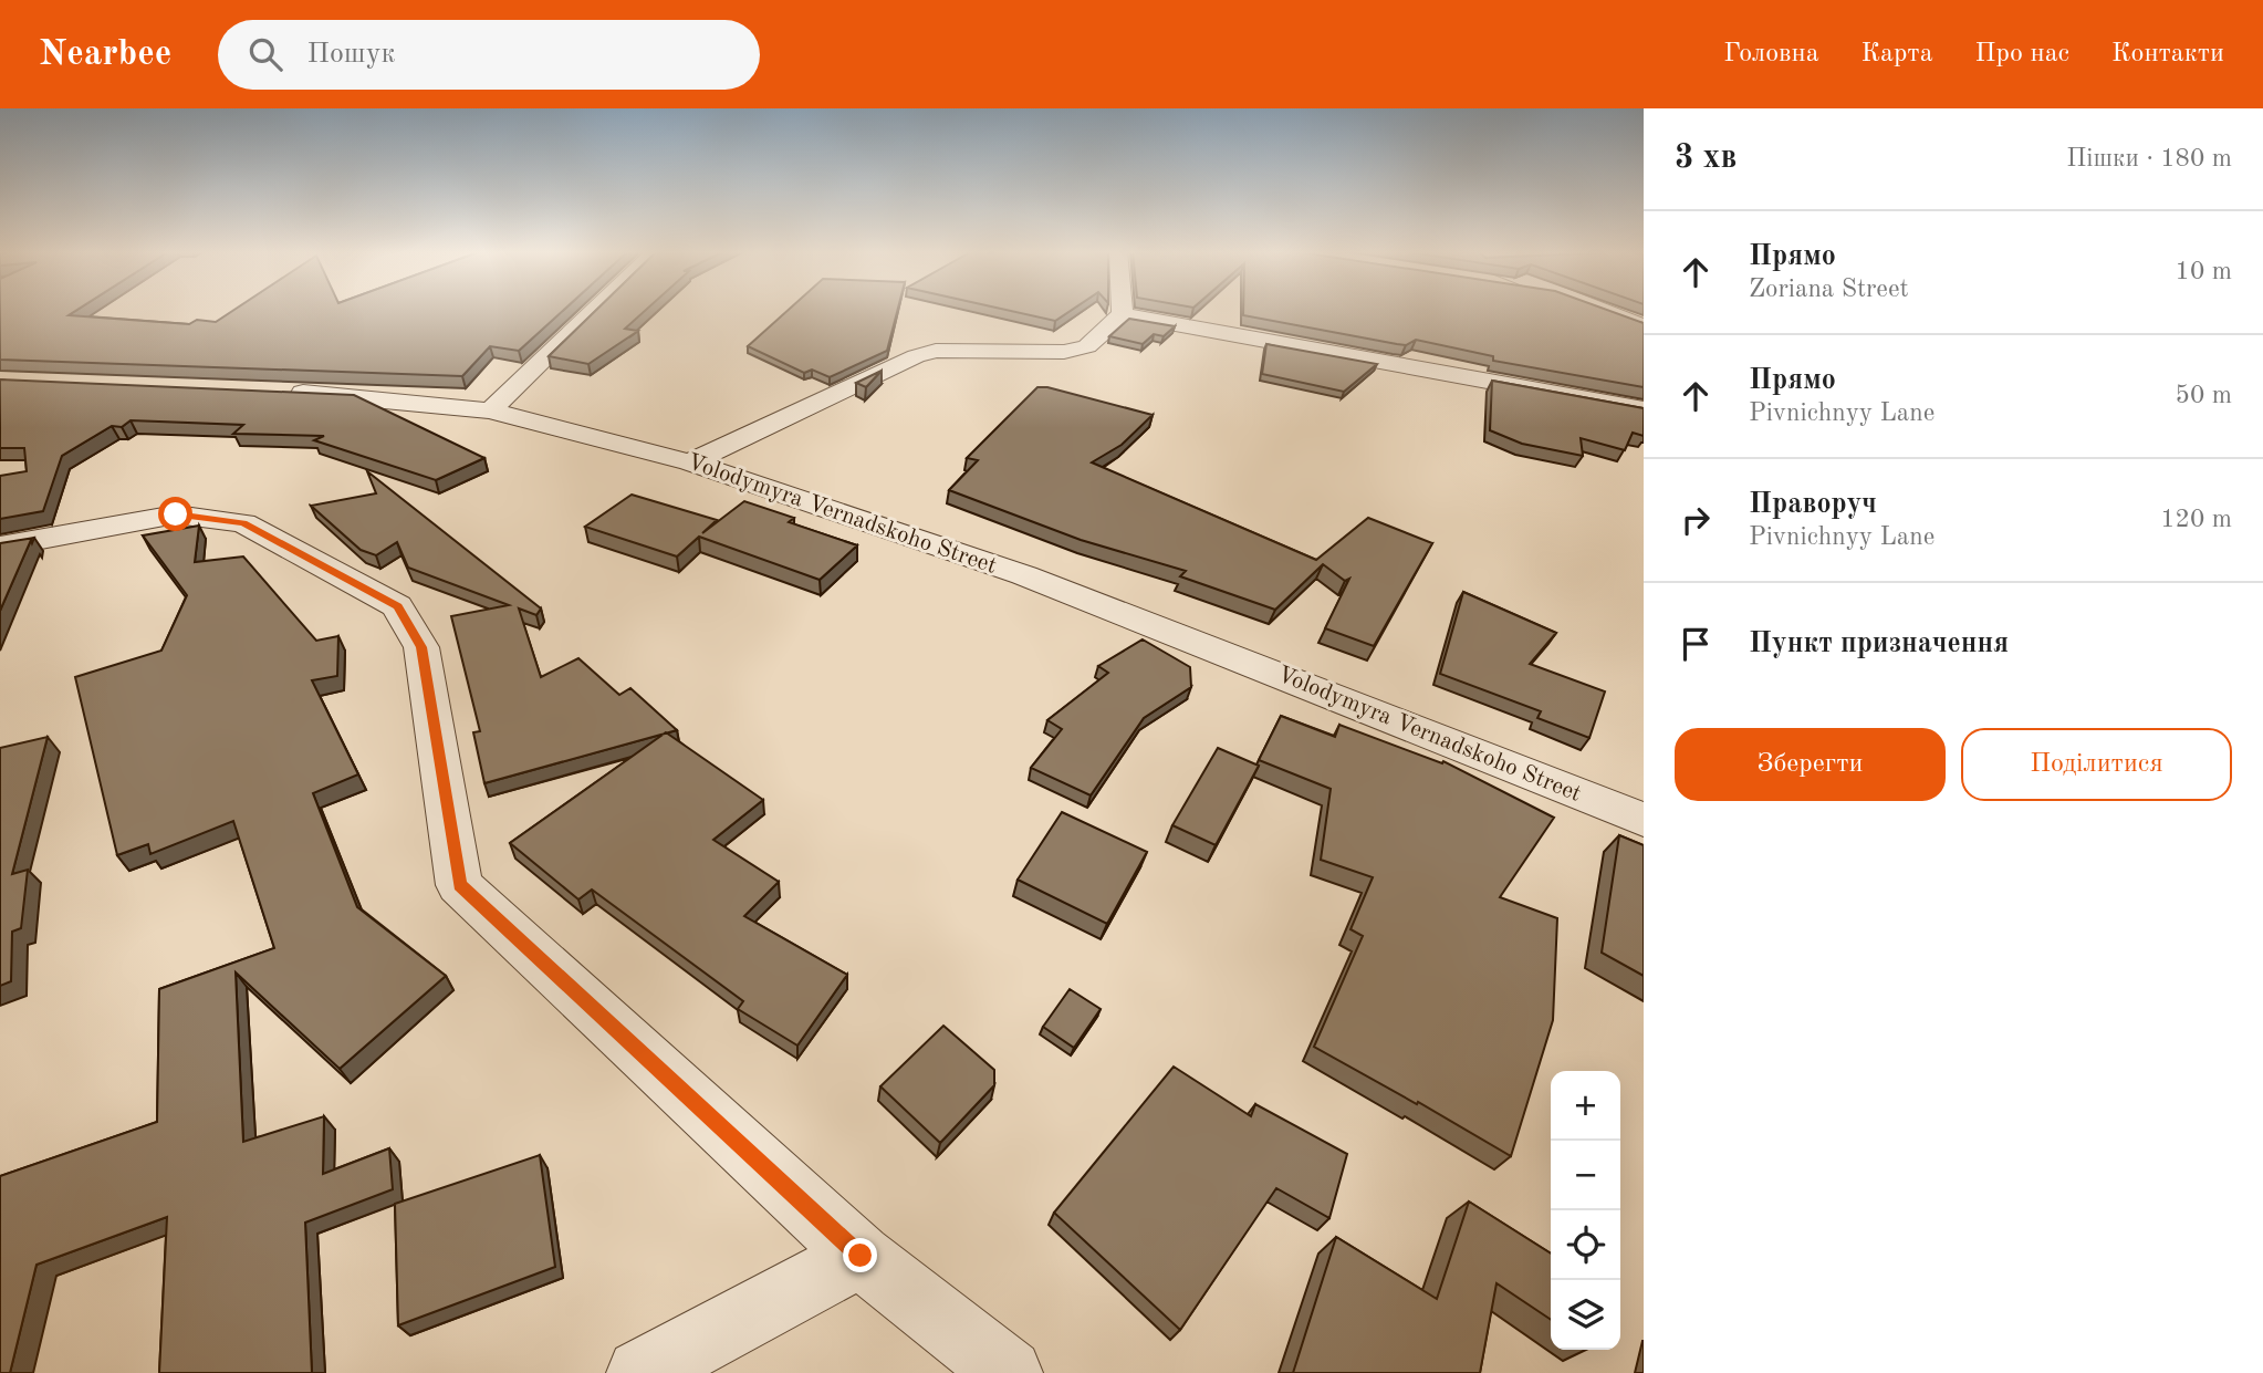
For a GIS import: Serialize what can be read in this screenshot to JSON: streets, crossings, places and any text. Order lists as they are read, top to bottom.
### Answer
{
  "streets": {
    "street": ["Volodymyra Vernadskoho Street"]
  },
  "page": {
    "header": "Nearbee",
    "search": "Пошук",
    "nav": [
      "Головна",
      "Карта",
      "Про нас",
      "Контакти"
    ],
    "heading": ["3 хв", "Пішки · 180 m"],
    "list": [
      ["Прямо", "Zoriana Street", "10 m"],
      ["Прямо", "Pivnichnyy Lane", "50 m"],
      ["Праворуч", "Pivnichnyy Lane", "120 m"],
      "Пункт призначення"
    ],
    "buttons": ["Зберегти", "Поділитися"],
    "map_buttons": ["+", "−"]
  }
}
